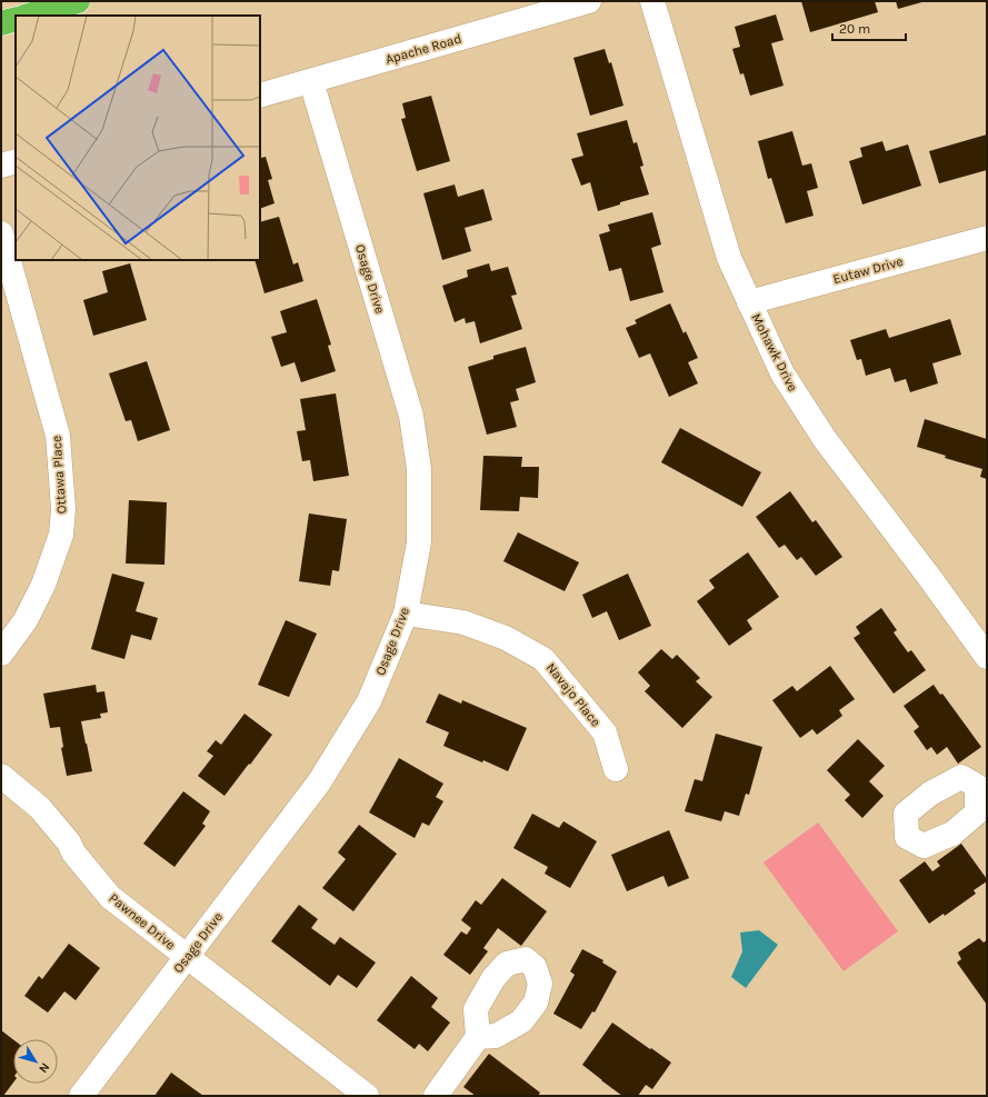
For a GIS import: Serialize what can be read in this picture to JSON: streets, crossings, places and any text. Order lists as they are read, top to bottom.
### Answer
{
  "streets": {
    "street": [
      "Apache Road",
      "Eutaw Drive",
      "Osage Drive",
      "Mohawk Drive",
      "Ottawa Place",
      "Navajo Place",
      "Pawnee Drive"
    ]
  },
  "crossings": [
    ["Apache Road", "Osage Drive"],
    ["Eutaw Drive", "Mohawk Drive"],
    ["Osage Drive", "Navajo Place"],
    ["Osage Drive", "Pawnee Drive"]
  ],
  "scale_bar": "20 m",
  "north": "bottom right"
}
